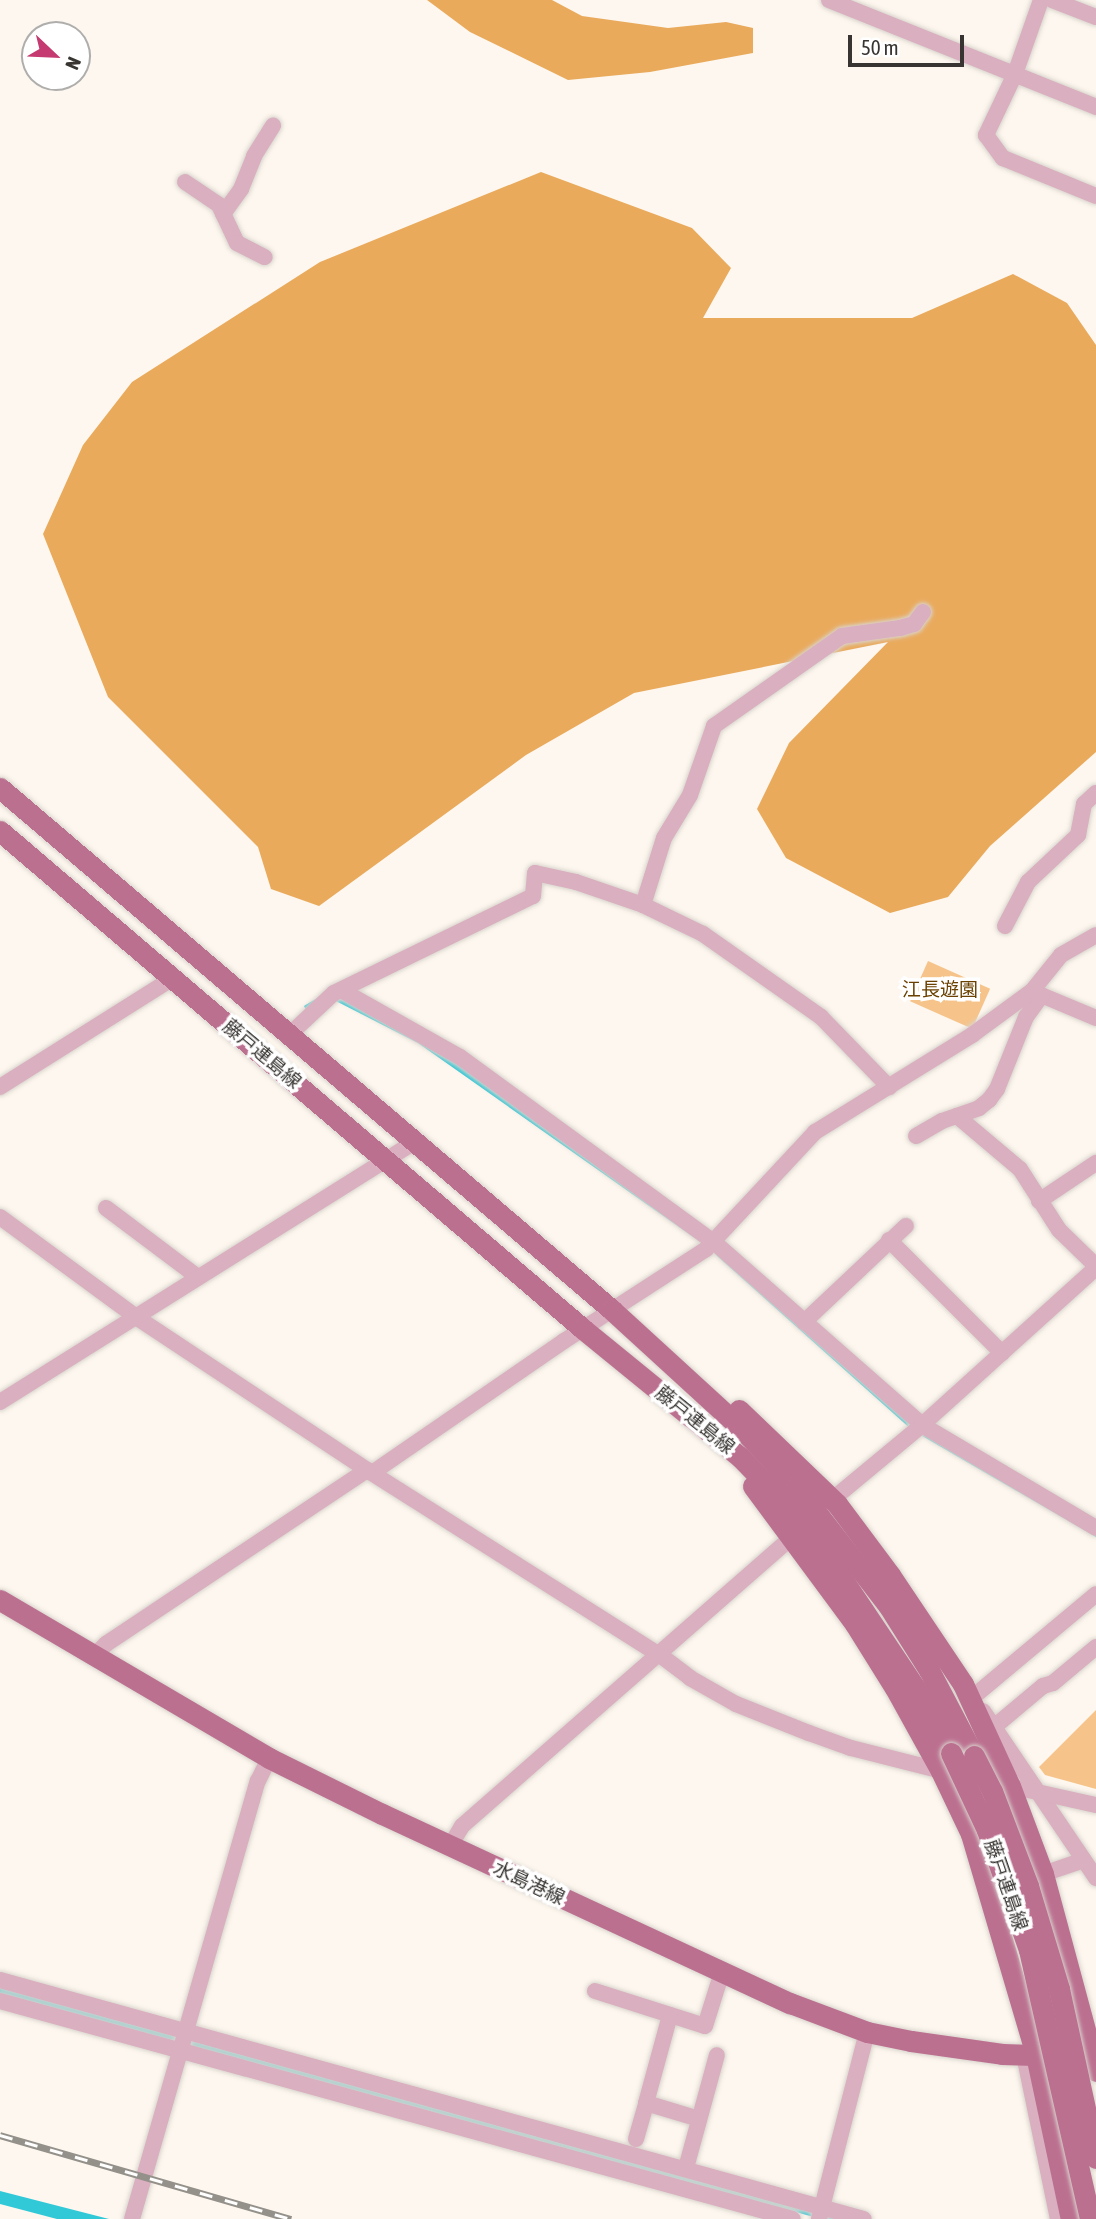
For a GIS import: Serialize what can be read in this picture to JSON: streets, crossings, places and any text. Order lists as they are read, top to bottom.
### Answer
{
  "streets": {
    "main road": ["藤戸連島線", "水島港線"]
  },
  "parks": ["江長遊園"],
  "scale_bar": "50 m",
  "north": "bottom right"
}
